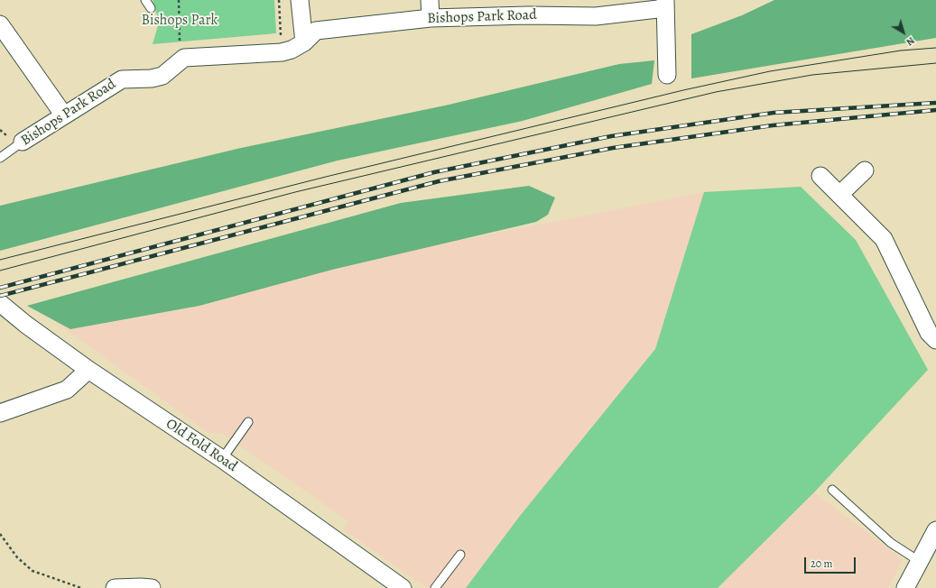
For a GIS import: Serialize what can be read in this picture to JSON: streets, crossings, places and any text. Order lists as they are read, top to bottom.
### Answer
{
  "streets": {
    "street": ["Bishops Park Road", "Old Fold Road"]
  },
  "parks": ["Bishops Park"],
  "scale_bar": "20 m",
  "north": "bottom right"
}
